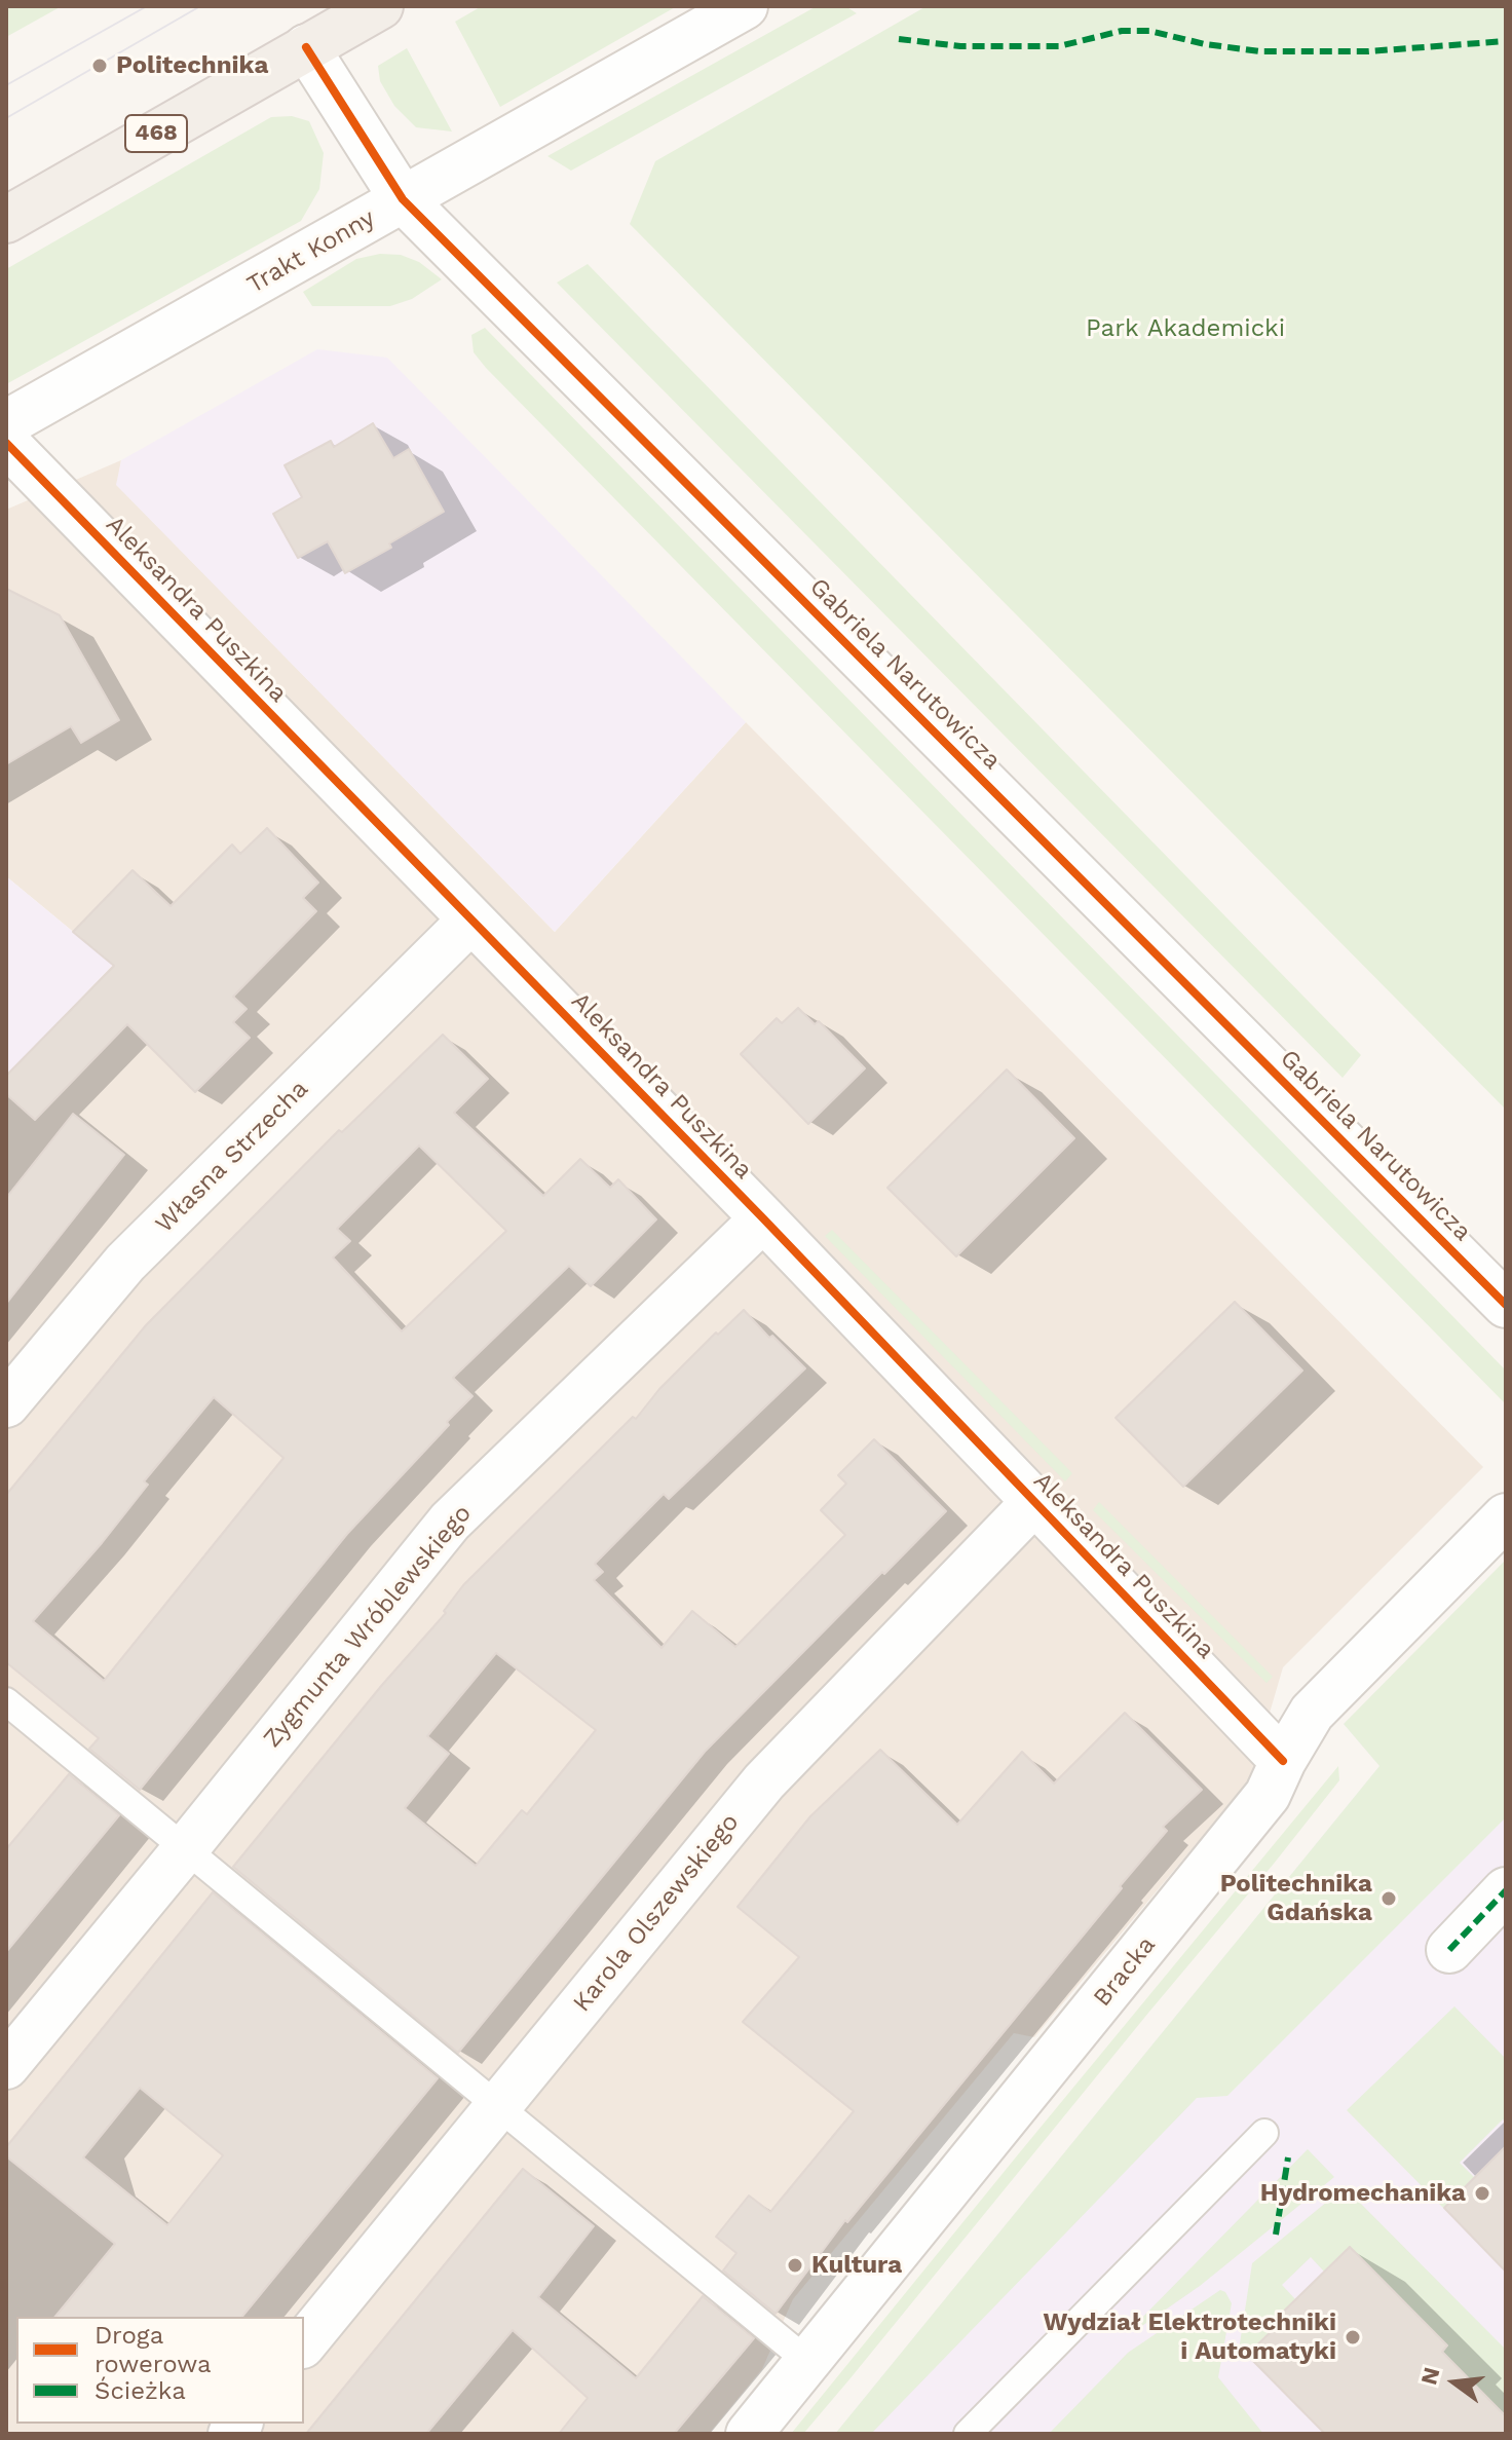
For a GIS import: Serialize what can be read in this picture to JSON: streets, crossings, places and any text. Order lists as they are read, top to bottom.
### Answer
{
  "streets": {
    "main road": ["468"],
    "street": [
      "Trakt Konny",
      "Aleksandra Puszkina",
      "Gabriela Narutowicza",
      "Własna Strzecha",
      "Zygmunta Wróblewskiego",
      "Karola Olszewskiego",
      "Bracka"
    ]
  },
  "crossings": [
    ["468", "Gabriela Narutowicza"],
    ["Trakt Konny", "Gabriela Narutowicza"],
    ["Aleksandra Puszkina", "Własna Strzecha"],
    ["Aleksandra Puszkina", "Zygmunta Wróblewskiego"],
    ["Aleksandra Puszkina", "Karola Olszewskiego"],
    ["Aleksandra Puszkina", "Bracka"]
  ],
  "parks": ["Park Akademicki"],
  "places": [
    "Politechnika",
    "Politechnika Gdańska",
    "Hydromechanika",
    "Kultura",
    "Wydział Elektrotechniki i Automatyki"
  ],
  "legend": ["Droga rowerowa", "Ścieżka"],
  "north": "left"
}
